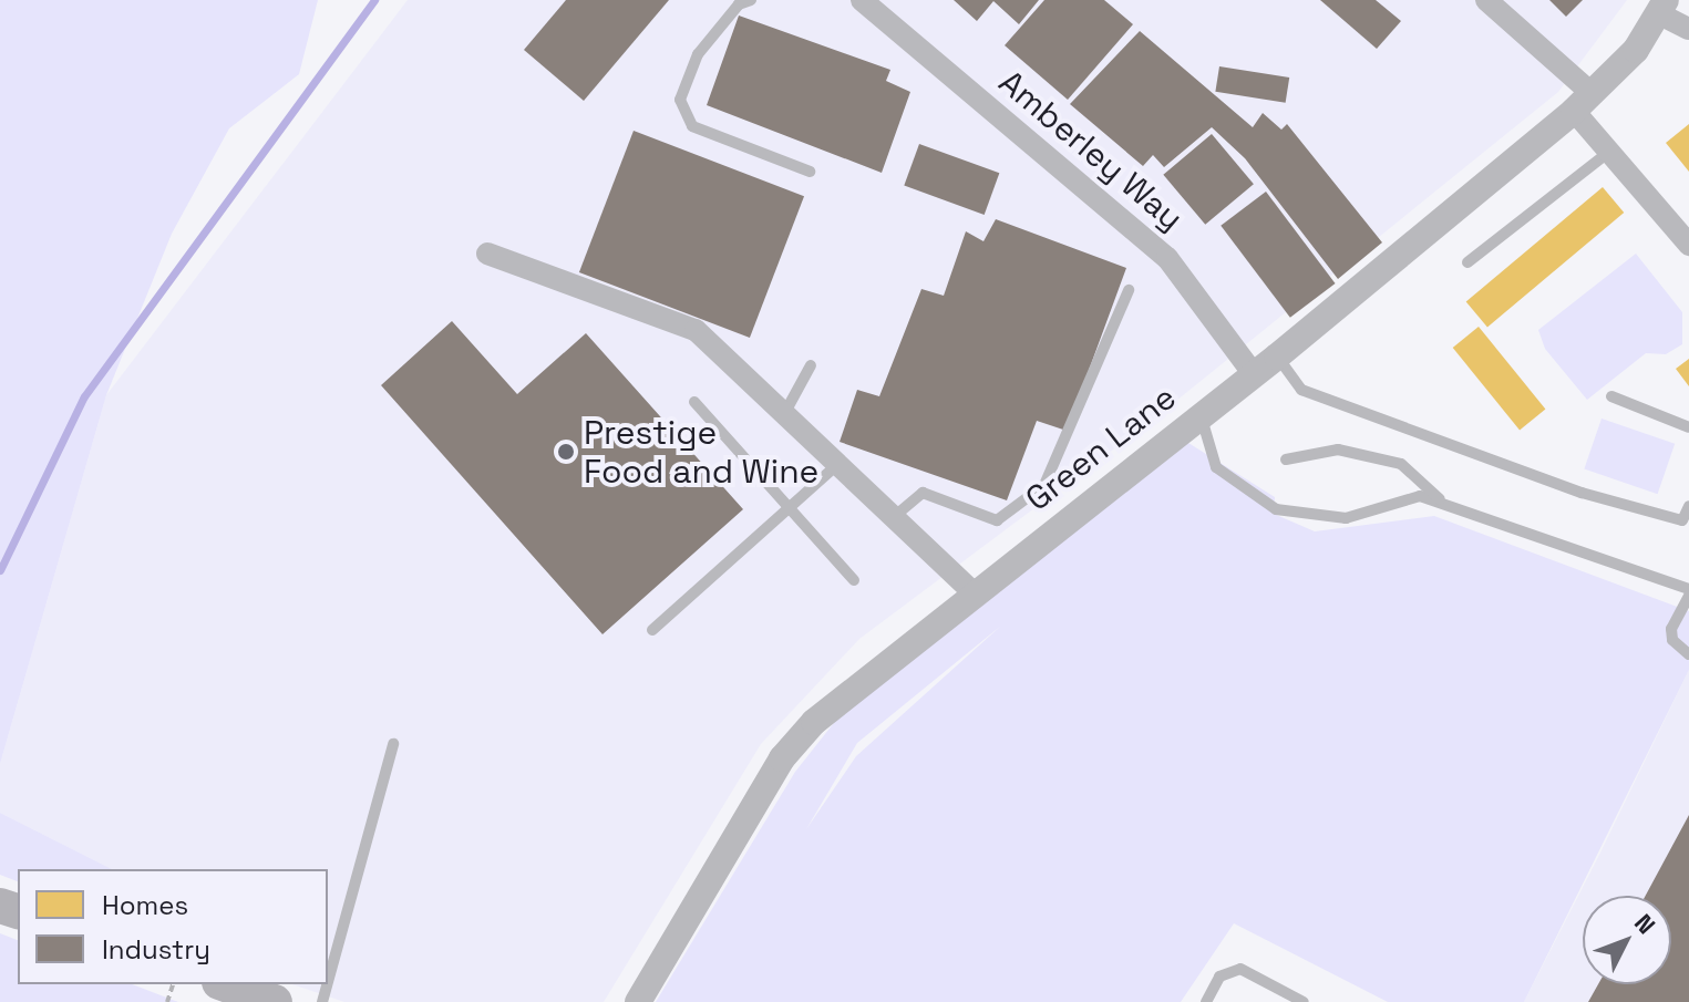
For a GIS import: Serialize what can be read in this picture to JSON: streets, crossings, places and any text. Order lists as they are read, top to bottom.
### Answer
{
  "streets": {
    "street": ["Amberley Way", "Green Lane"]
  },
  "crossings": [
    ["Amberley Way", "Green Lane"]
  ],
  "places": ["Prestige Food and Wine"],
  "legend": ["Homes", "Industry"],
  "north": "top right"
}
